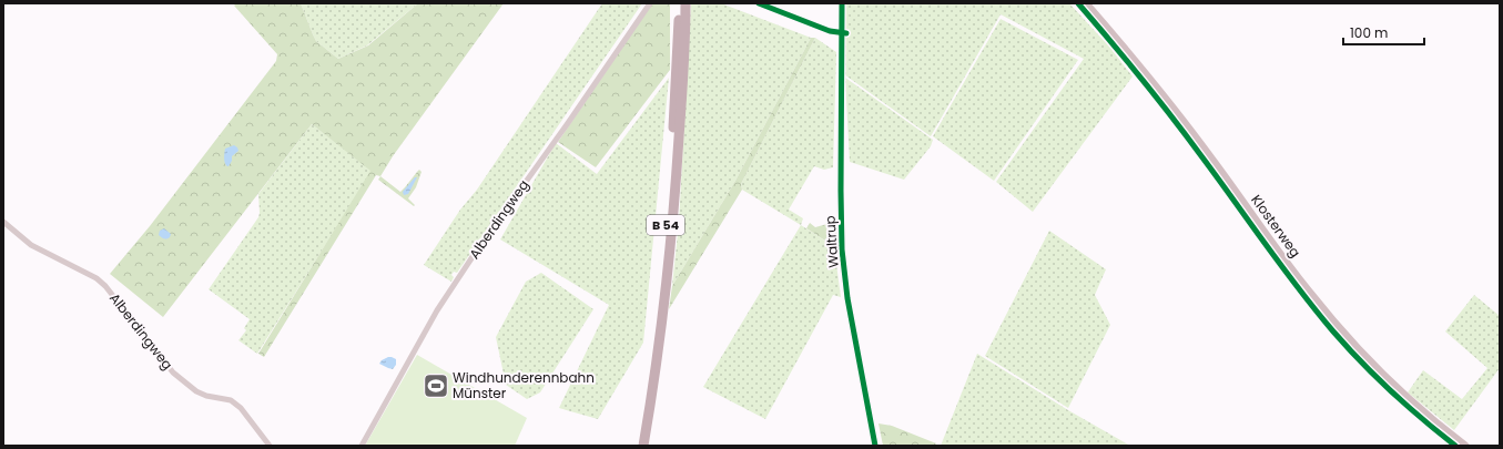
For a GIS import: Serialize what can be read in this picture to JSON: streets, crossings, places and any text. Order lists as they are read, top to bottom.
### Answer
{
  "streets": {
    "highway": ["B 54"],
    "main road": ["Klosterweg", "Waltrup"],
    "street": ["Alberdingweg"]
  },
  "places": {
    "sports": ["Windhunderennbahn Münster"]
  },
  "scale_bar": "100 m"
}
